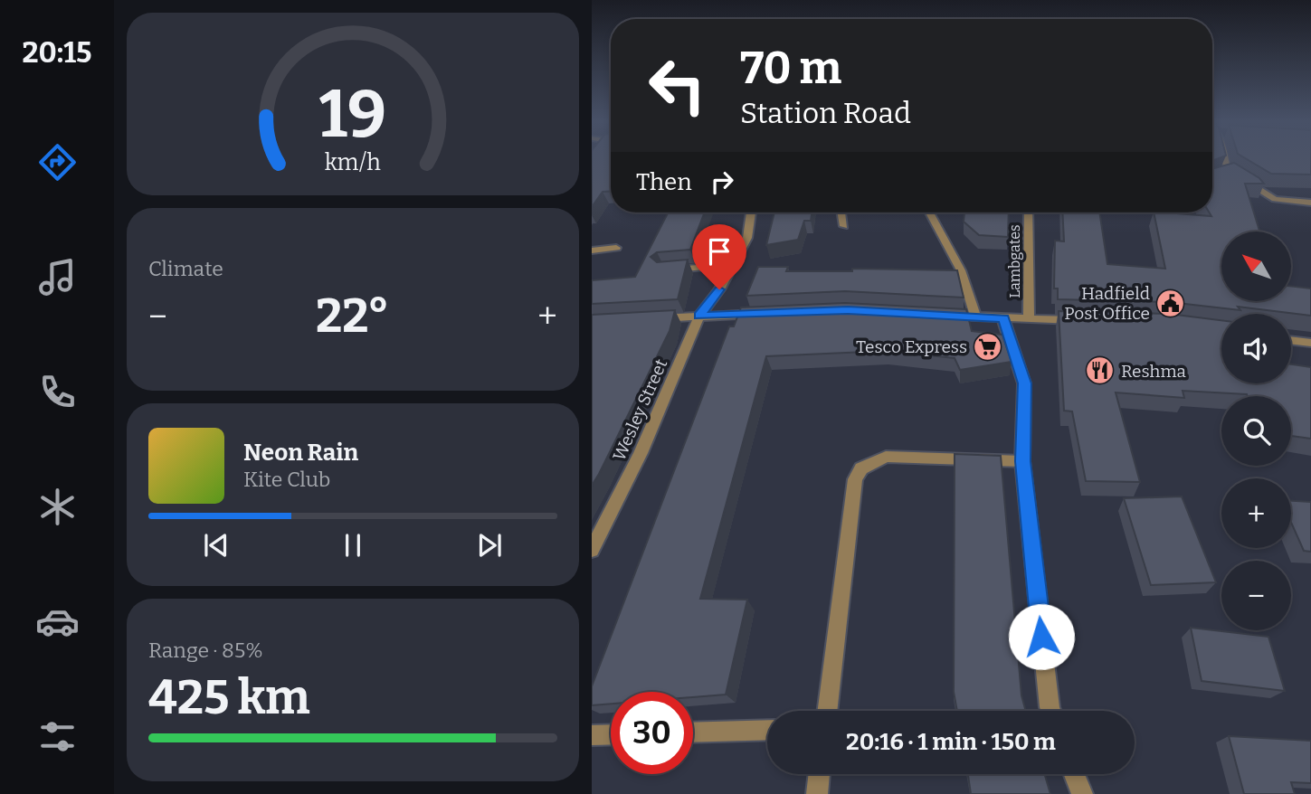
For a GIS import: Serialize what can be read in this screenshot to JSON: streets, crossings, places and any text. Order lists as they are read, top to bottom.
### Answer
{
  "streets": {
    "street": ["Lambgates", "Wesley Street"]
  },
  "places": {
    "public building": ["Hadfield Post Office"],
    "supermarket": ["Tesco Express"],
    "restaurant": ["Reshma"]
  },
  "north": "top left",
  "page": {
    "tabs": "20:15",
    "turn": ["70 m", "Station Road"],
    "then": "Then",
    "tile": [
      "Climate",
      ["Range · 85%", "425 km"]
    ],
    "map_buttons": ["+", "−"],
    "heat": ["−", "22°", "+"],
    "song": ["Neon Rain", "Kite Club"],
    "limit": "30",
    "trip": "20:16 · 1 min · 150 m",
    "gauge": ["19", "km/h"]
  }
}
